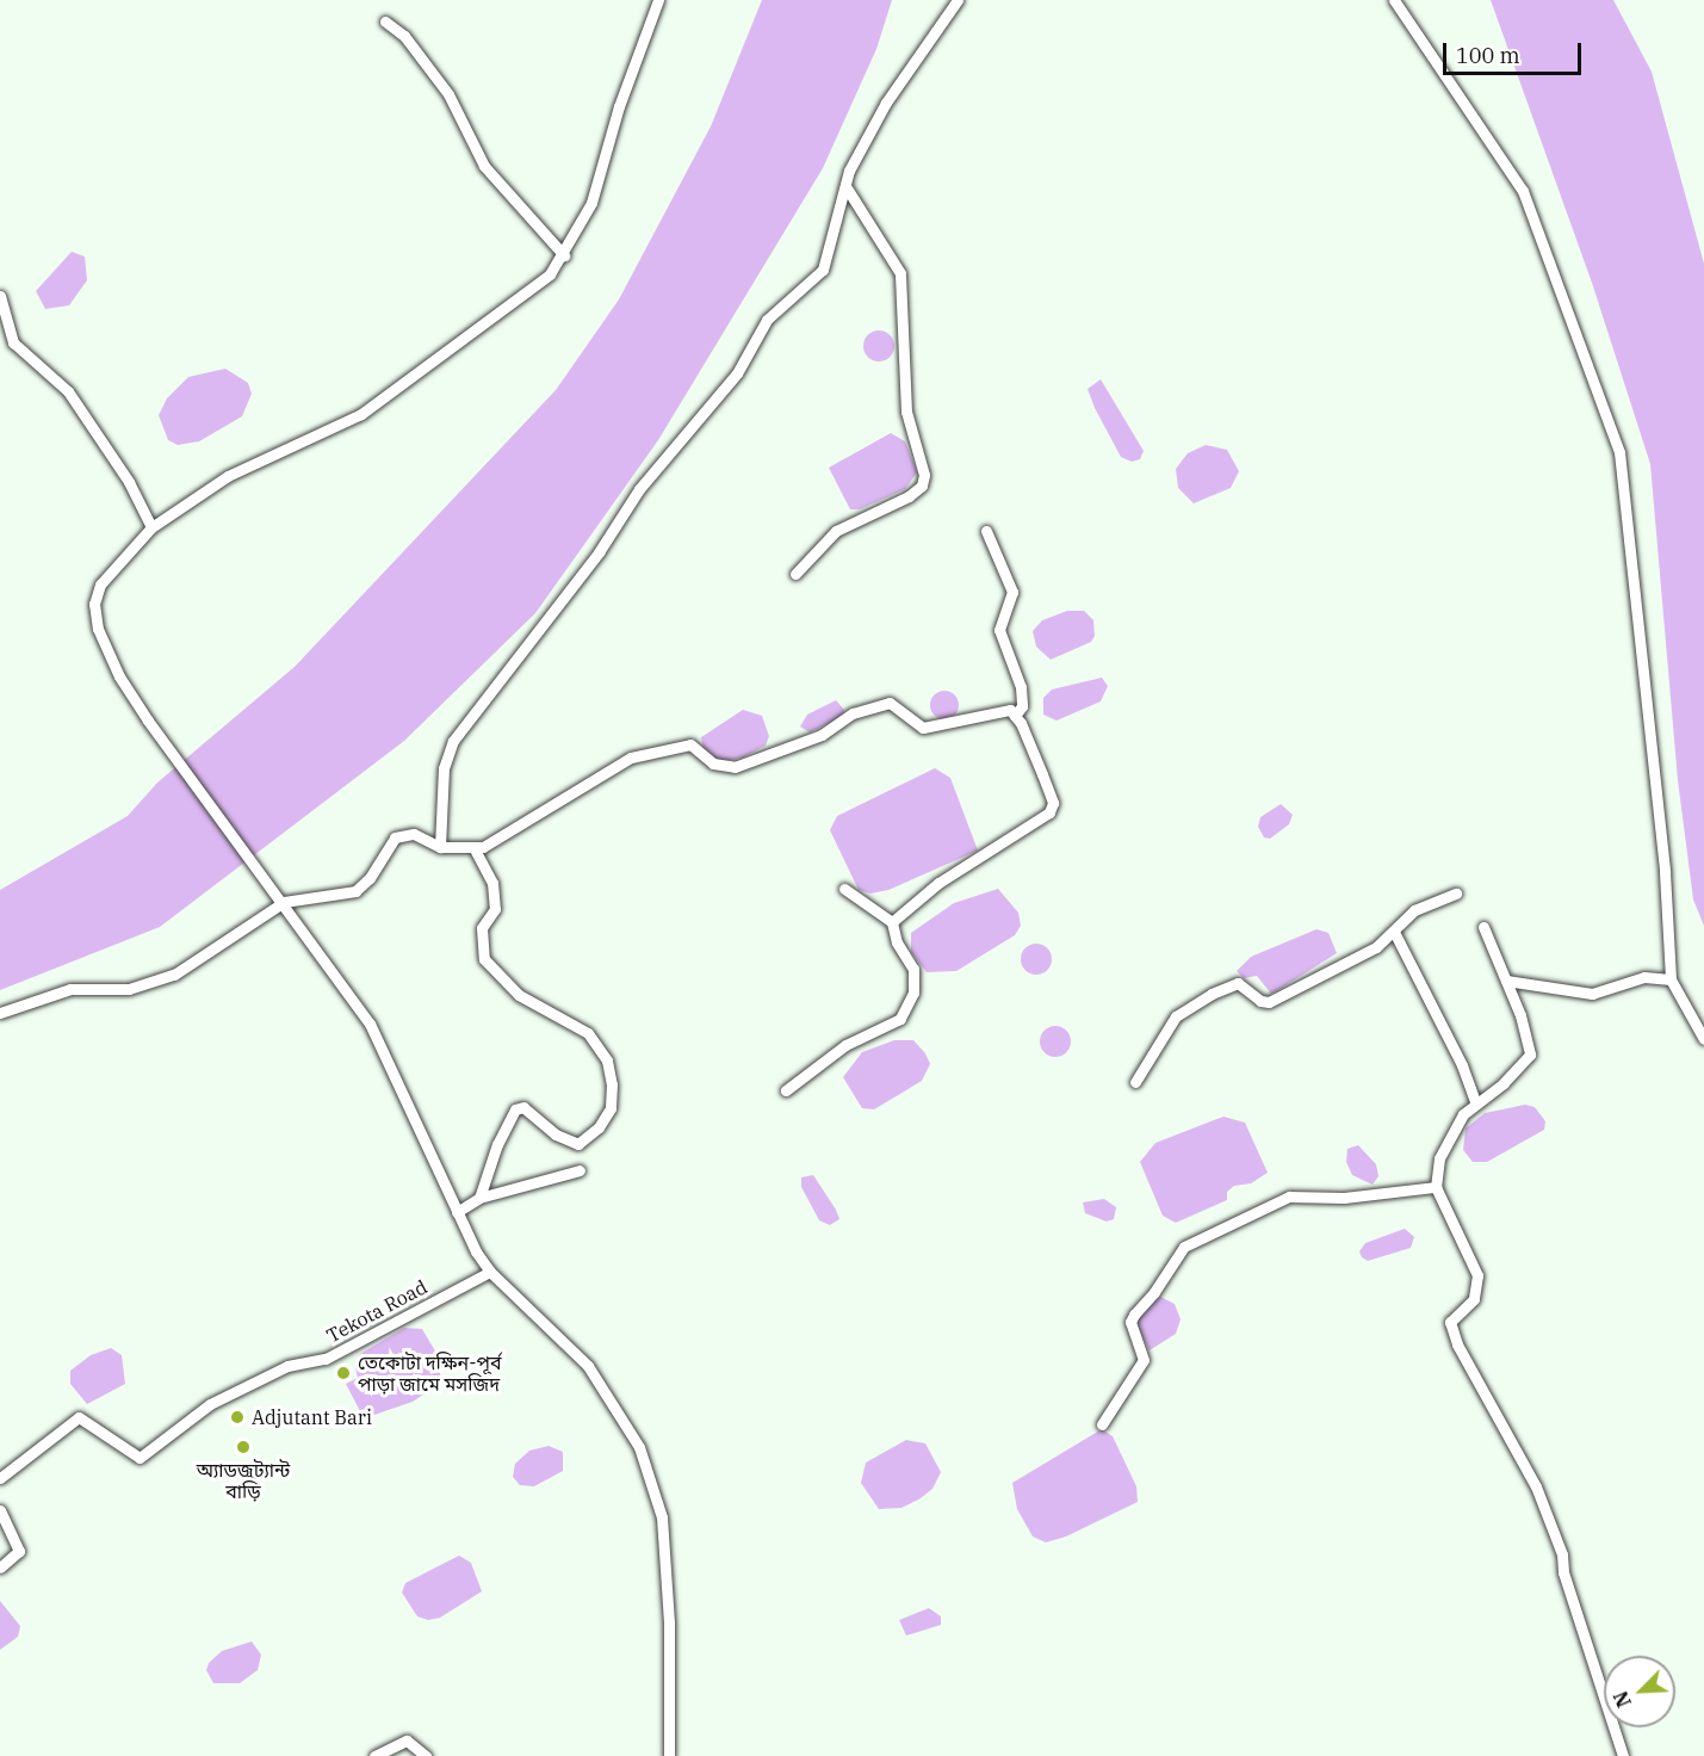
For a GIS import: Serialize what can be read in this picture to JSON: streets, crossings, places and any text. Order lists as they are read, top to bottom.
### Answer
{
  "streets": {
    "street": ["Tekota Road"]
  },
  "places": ["তেকোটা দক্ষিন-পূর্ব পাড়া জামে মসজিদ", "Adjutant Bari", "অ্যাডজুট্যান্ট বাড়ি"],
  "scale_bar": "100 m",
  "north": "bottom left"
}
